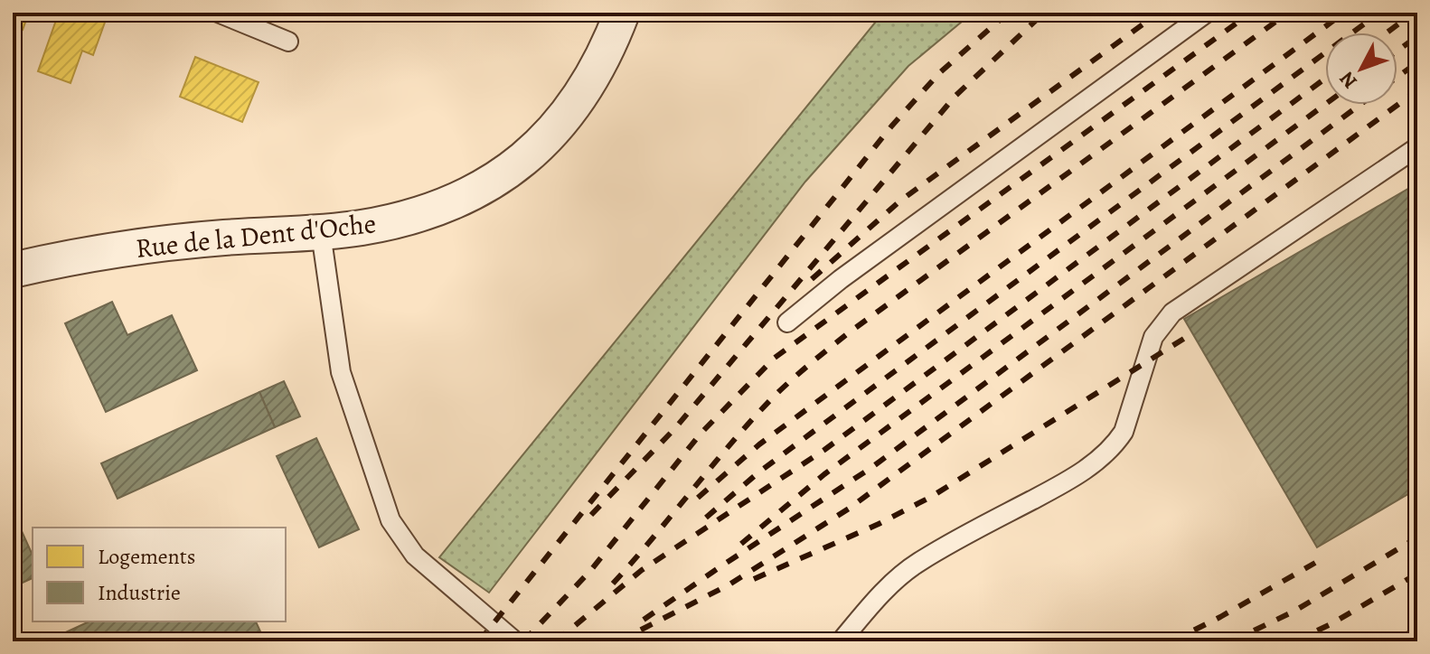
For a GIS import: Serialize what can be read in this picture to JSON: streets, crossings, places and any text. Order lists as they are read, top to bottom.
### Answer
{
  "streets": {
    "street": ["Rue de la Dent d'Oche"]
  },
  "legend": ["Logements", "Industrie"],
  "north": "bottom left"
}
